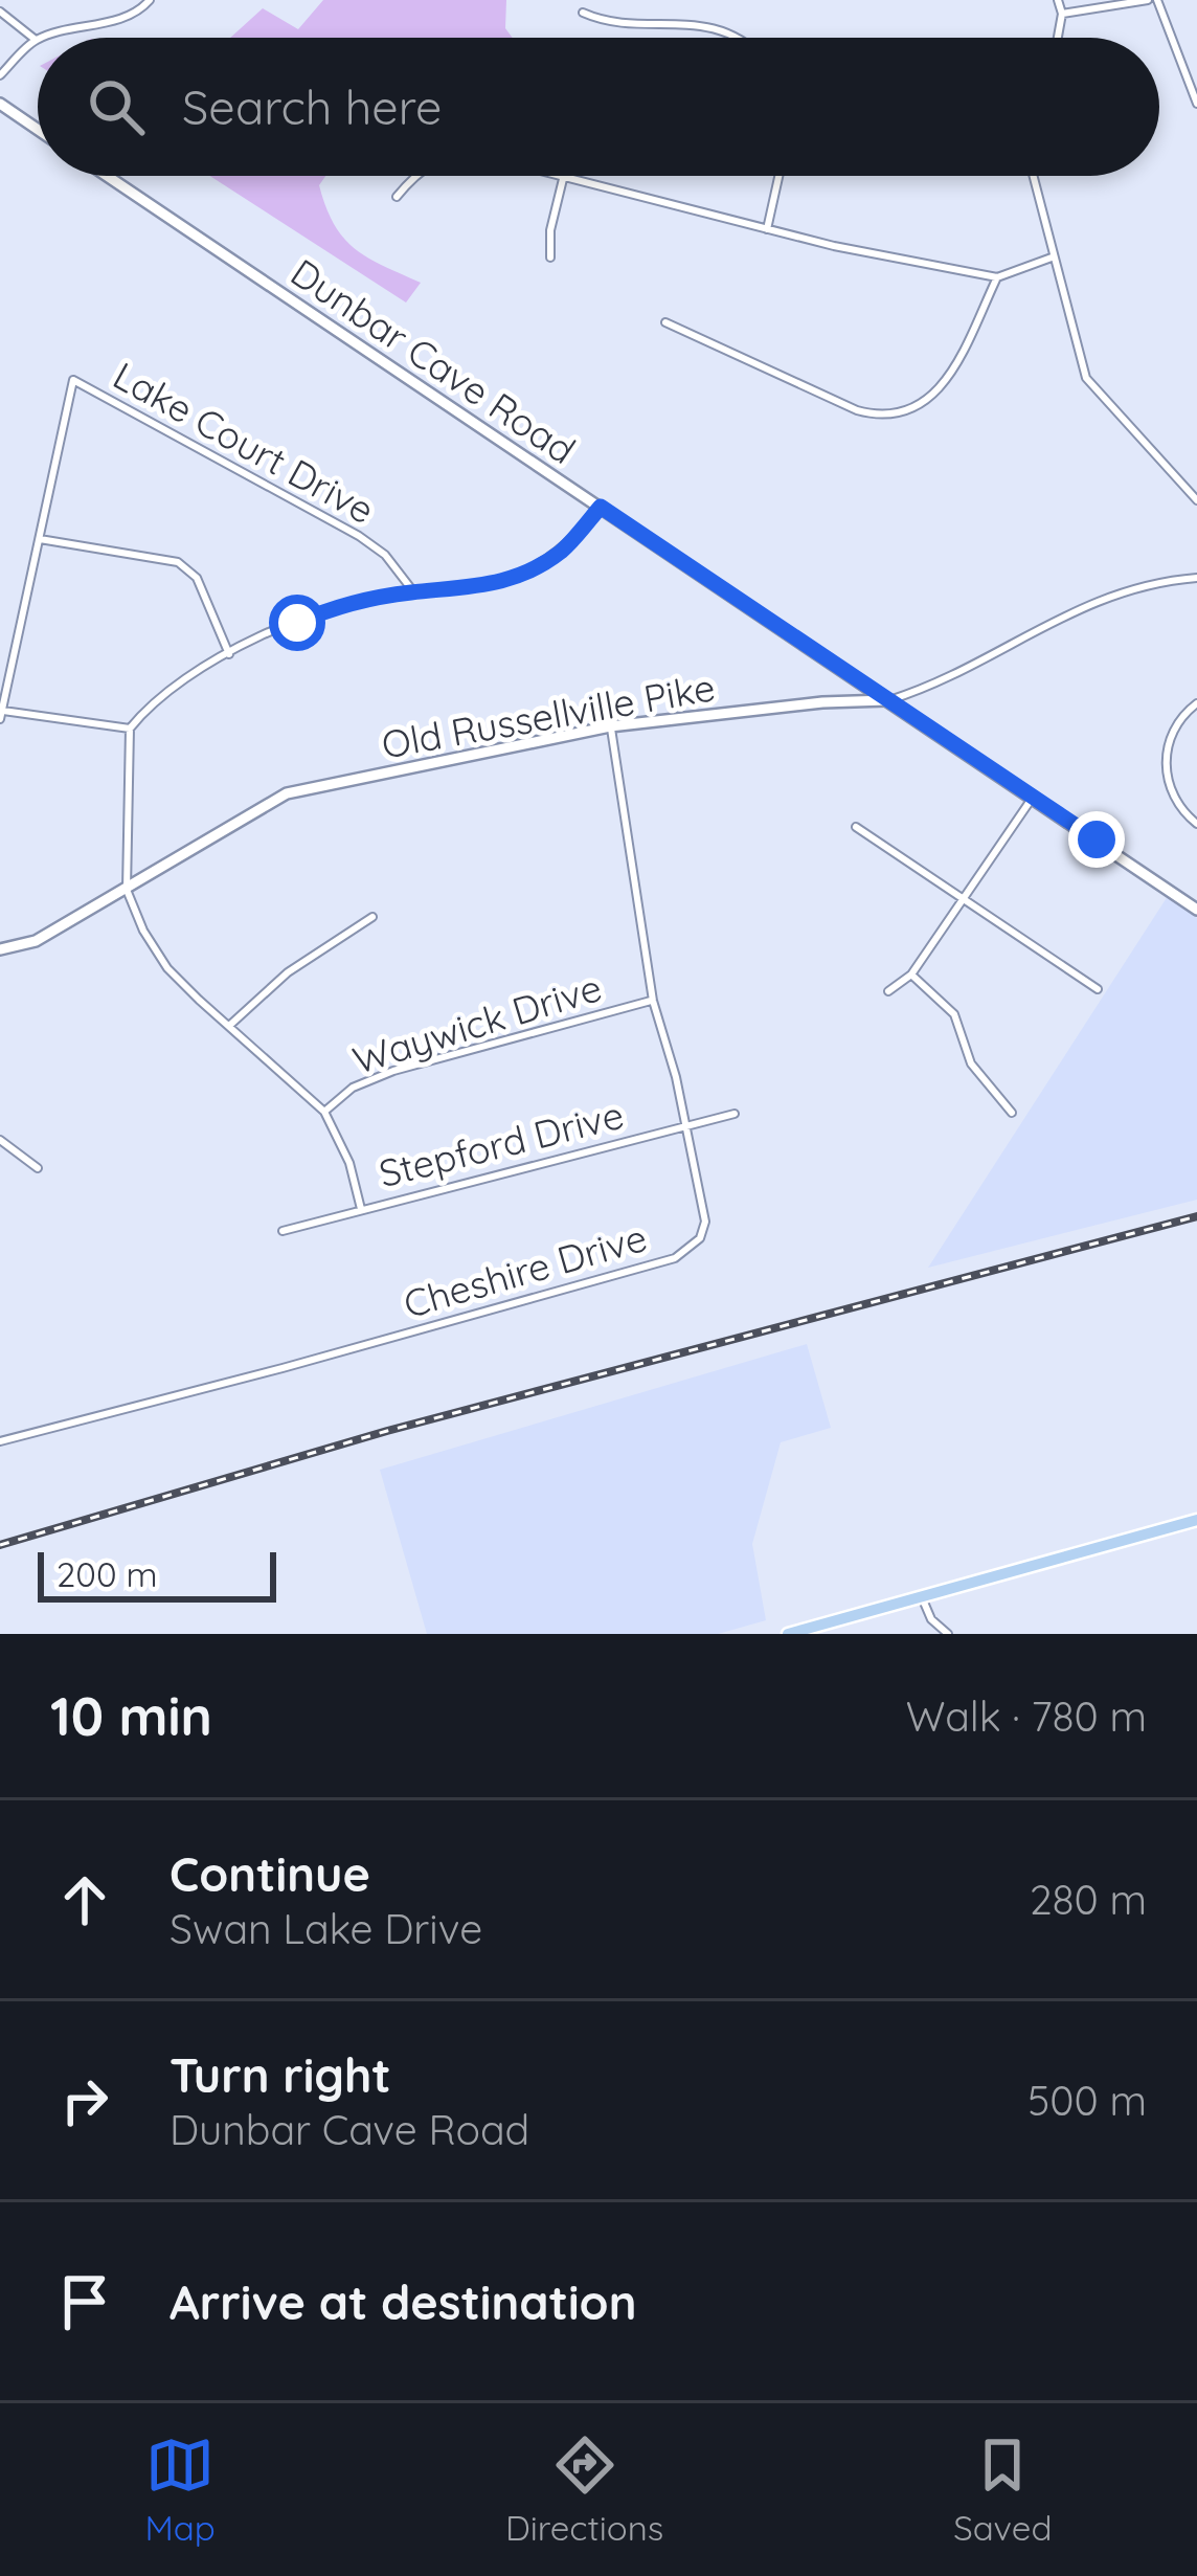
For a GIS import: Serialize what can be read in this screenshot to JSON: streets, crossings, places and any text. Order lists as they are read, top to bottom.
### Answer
{
  "streets": {
    "main road": ["Dunbar Cave Road", "Old Russellville Pike"],
    "street": [
      "Lake Court Drive",
      "Waywick Drive",
      "Stepford Drive",
      "Cheshire Drive"
    ]
  },
  "crossings": [
    ["Dunbar Cave Road", "Old Russellville Pike"],
    ["Old Russellville Pike", "Cheshire Drive"],
    ["Waywick Drive", "Cheshire Drive"],
    ["Stepford Drive", "Cheshire Drive"]
  ],
  "scale_bar": "200 m",
  "page": {
    "search": "Search here",
    "scale": "200 m",
    "heading": ["10 min", "Walk · 780 m"],
    "list": [
      ["Continue", "Swan Lake Drive", "280 m"],
      ["Turn right", "Dunbar Cave Road", "500 m"],
      "Arrive at destination"
    ],
    "nav": ["Map", "Directions", "Saved"]
  }
}
